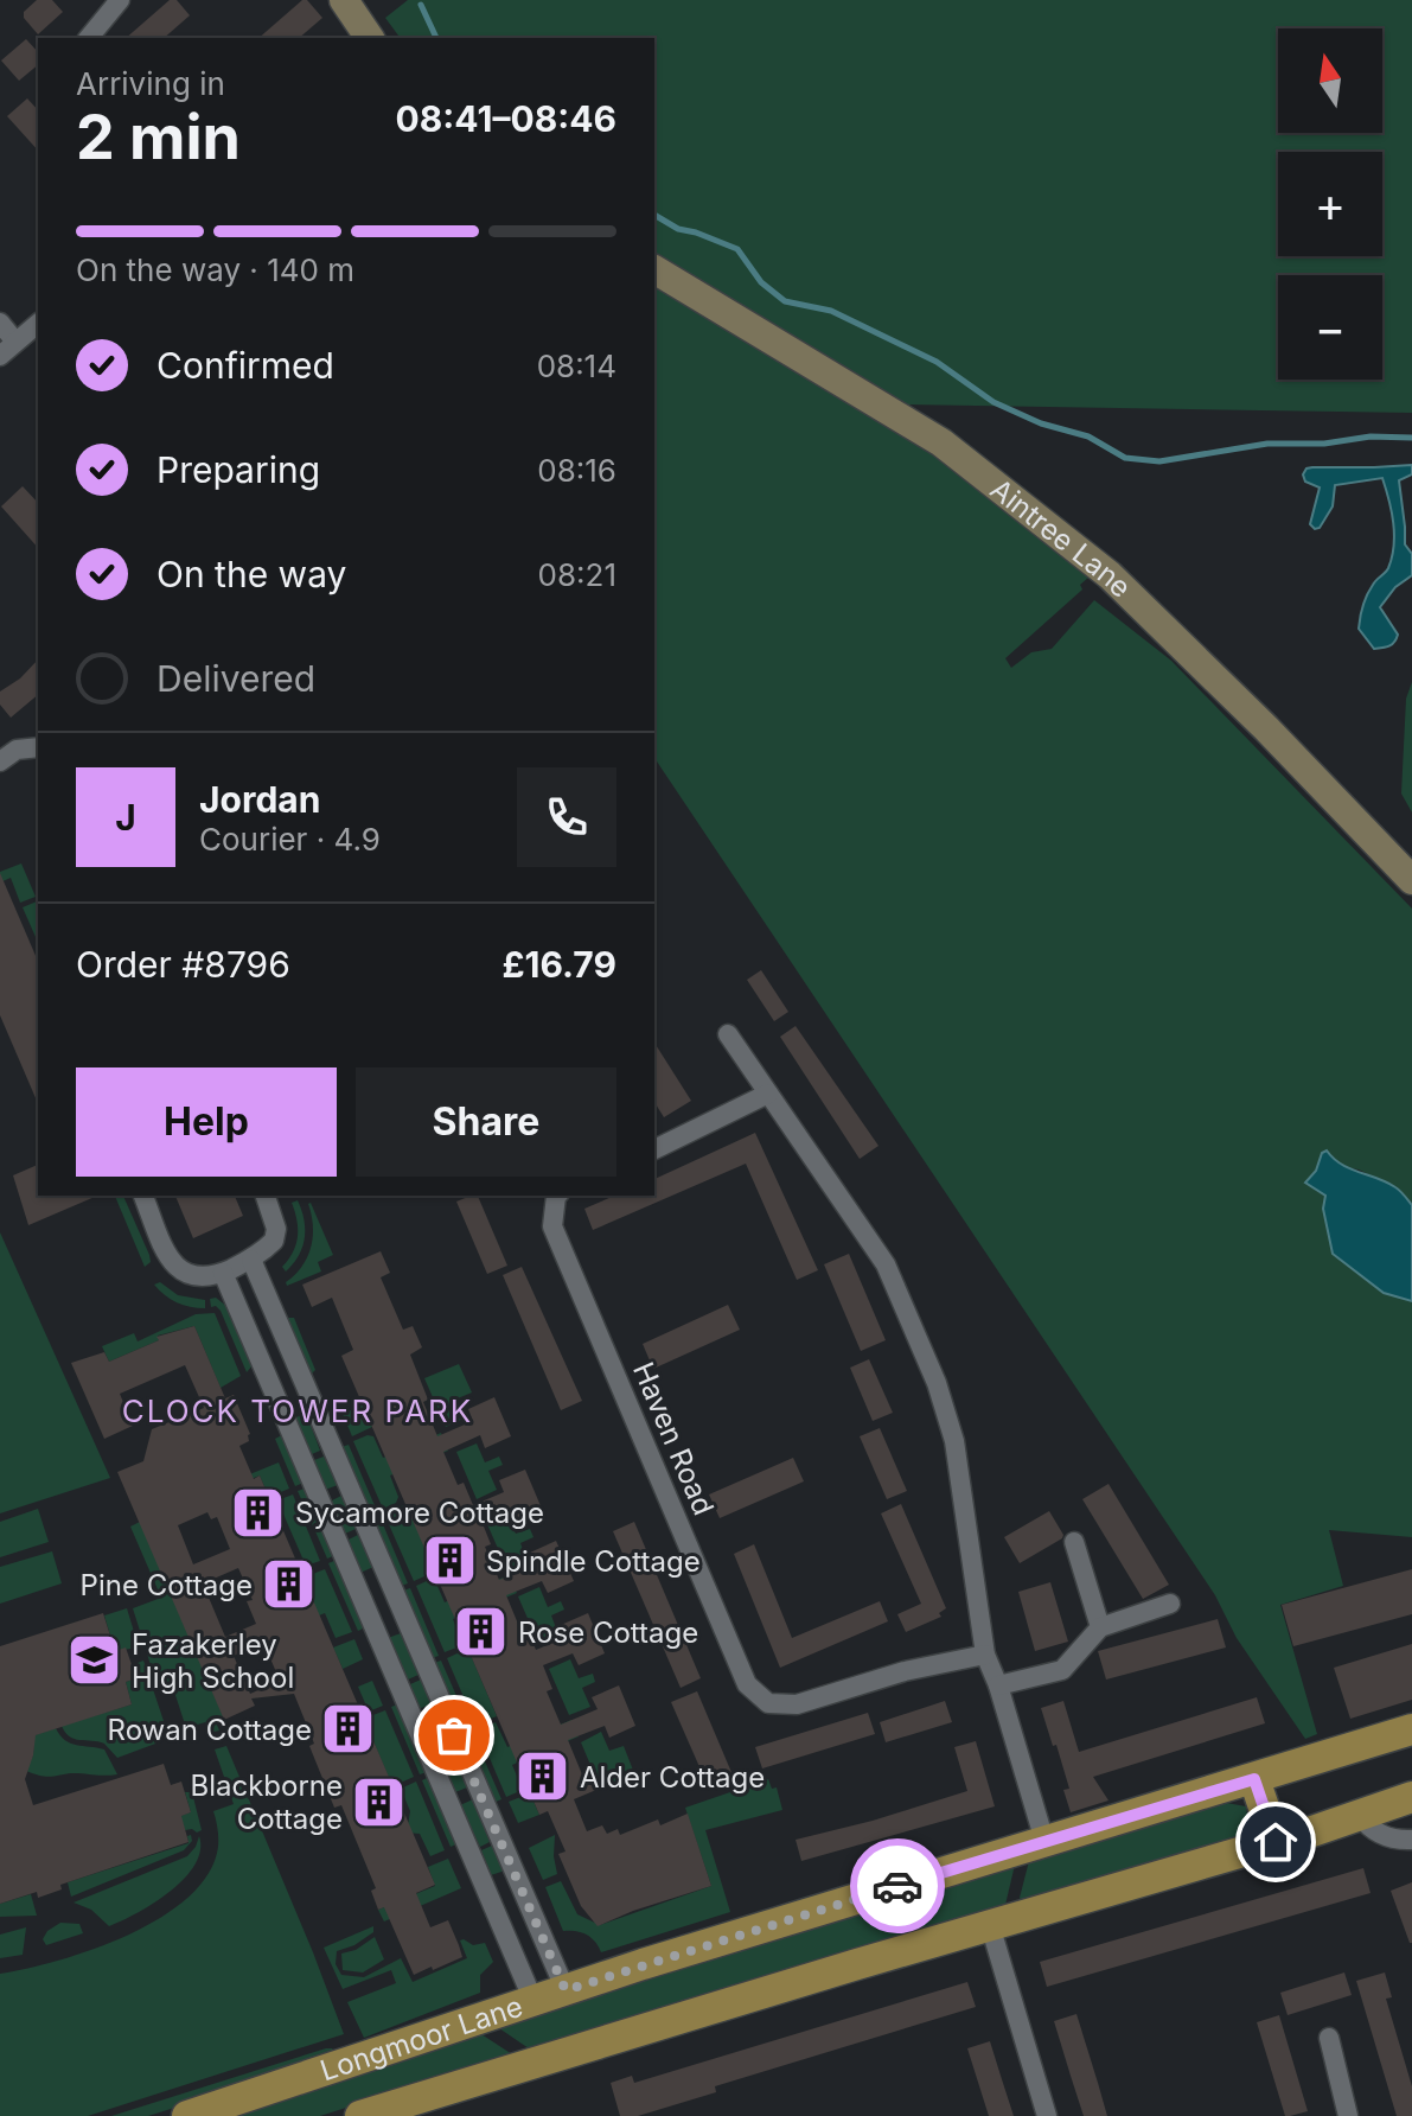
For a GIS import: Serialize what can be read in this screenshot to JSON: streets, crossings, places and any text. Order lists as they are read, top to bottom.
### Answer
{
  "streets": {
    "main road": ["Aintree Lane", "Longmoor Lane"],
    "street": ["Haven Road"]
  },
  "districts": ["CLOCK TOWER PARK"],
  "places": {
    "building": [
      "Sycamore Cottage",
      "Spindle Cottage",
      "Pine Cottage",
      "Rose Cottage",
      "Rowan Cottage",
      "Alder Cottage",
      "Blackborne Cottage"
    ],
    "school or university": ["Fazakerley High School"]
  },
  "north": "top",
  "page": {
    "map_buttons": ["+", "−"],
    "heading": ["2 min", "Arriving in", "08:41–08:46"],
    "panel": [
      "Jordan",
      "Courier · 4.9",
      "Order #8796",
      "£16.79"
    ],
    "bar": "On the way · 140 m",
    "list": [
      ["Confirmed", "08:14"],
      ["Preparing", "08:16"],
      ["On the way", "08:21"],
      "Delivered"
    ],
    "round": "J",
    "buttons": ["Help", "Share"]
  }
}
